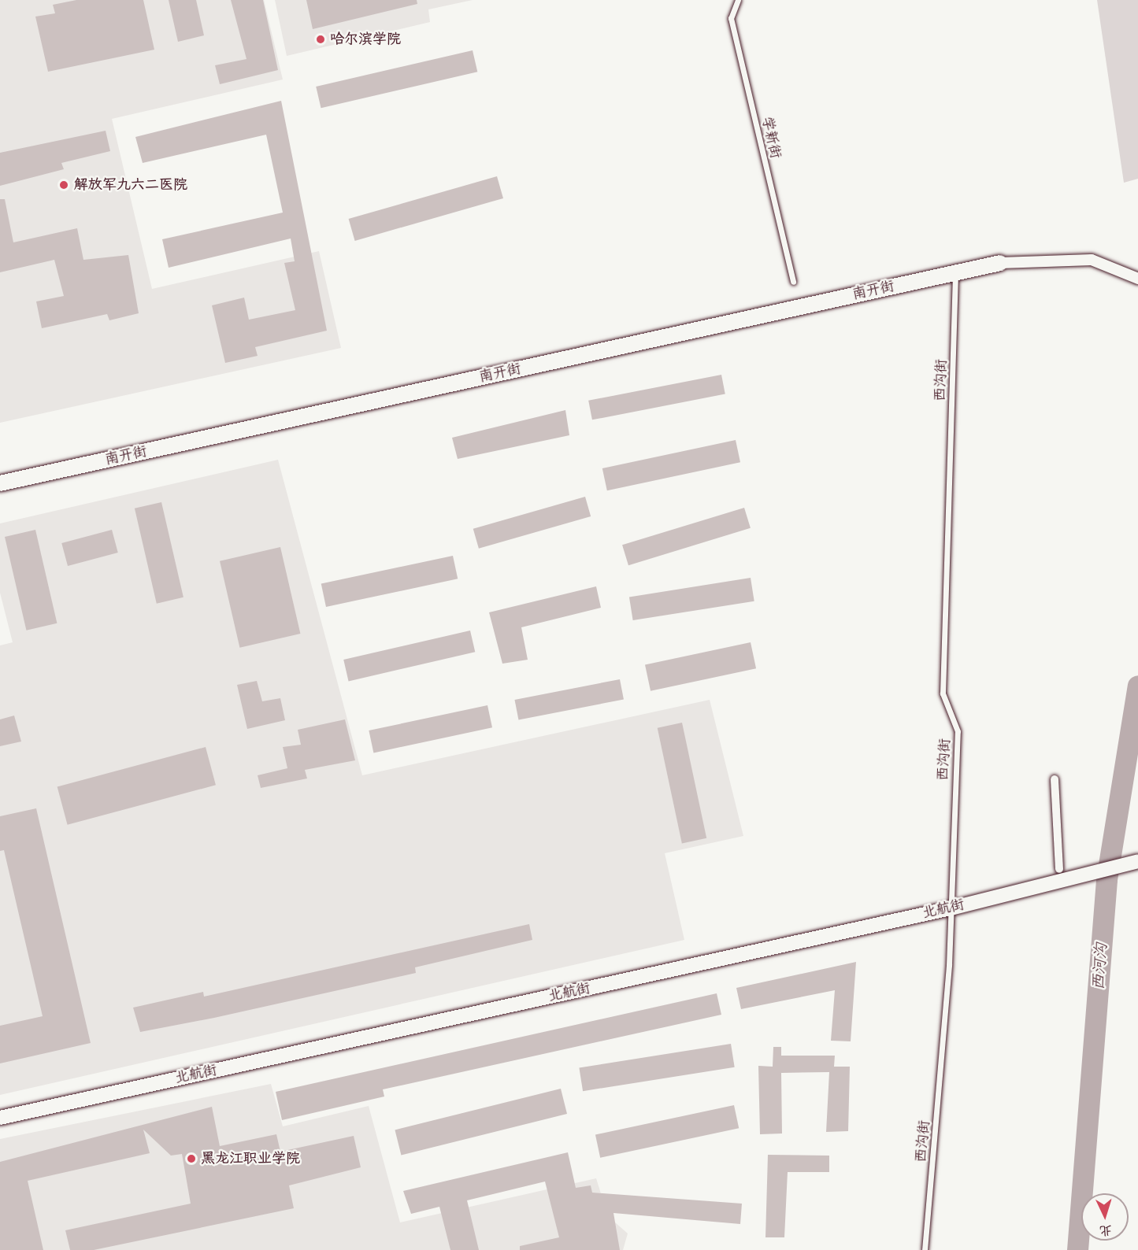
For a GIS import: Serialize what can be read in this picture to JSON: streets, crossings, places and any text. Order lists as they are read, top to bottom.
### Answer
{
  "streets": {
    "main road": ["南开街"],
    "street": ["北航街"],
    "lane": ["学新街", "西沟街"]
  },
  "crossings": [
    ["南开街", "西沟街"],
    ["西沟街", "北航街"]
  ],
  "water": ["西河沟"],
  "places": ["哈尔滨学院", "解放军九六二医院", "黑龙江职业学院"],
  "north": "bottom"
}
